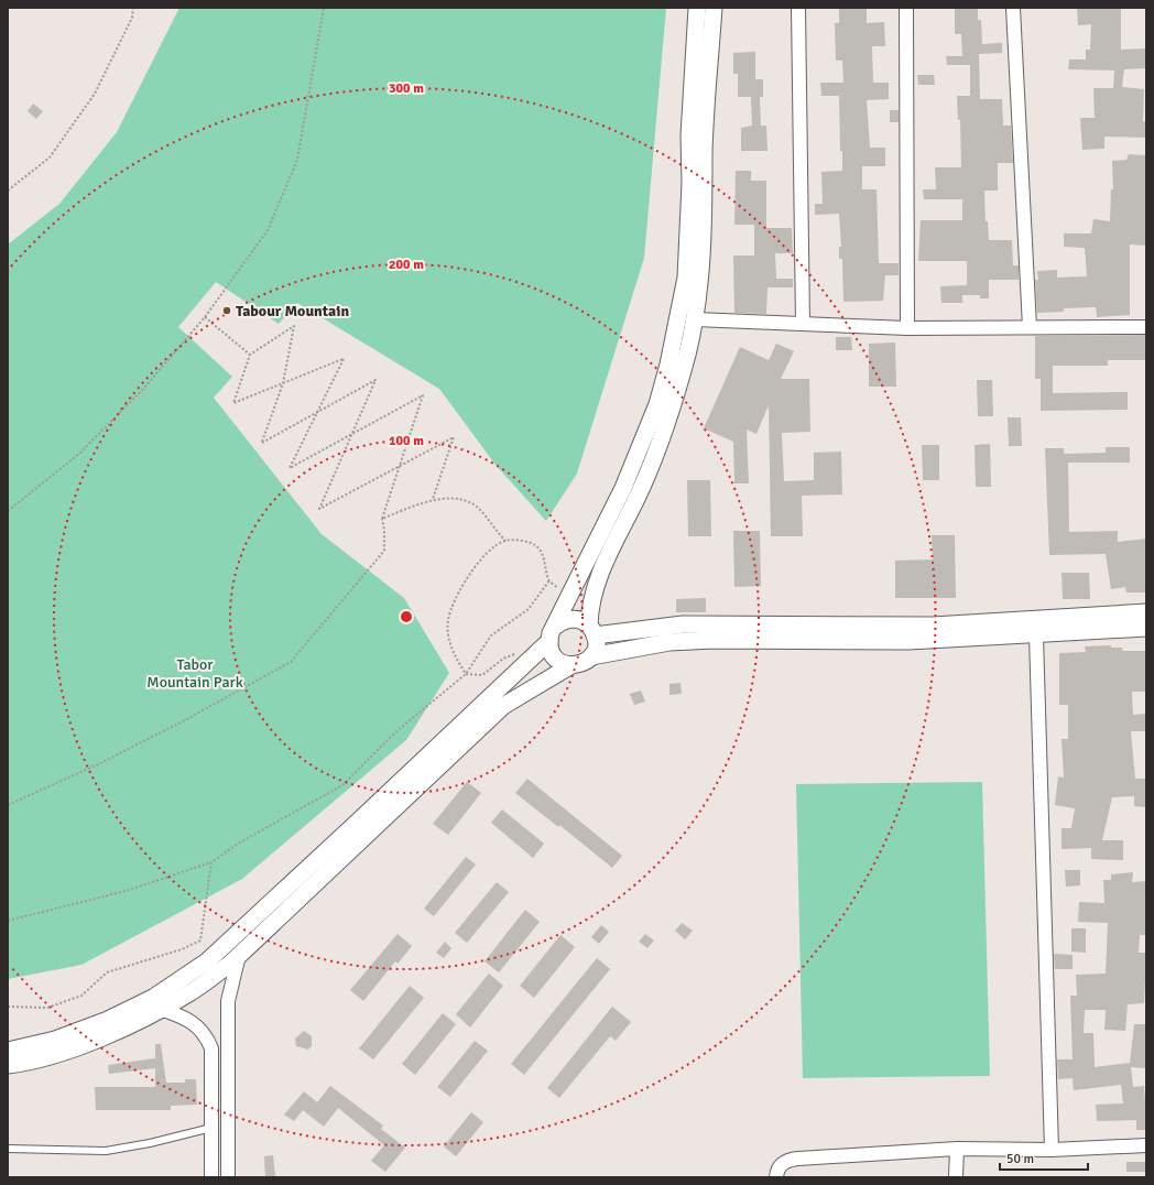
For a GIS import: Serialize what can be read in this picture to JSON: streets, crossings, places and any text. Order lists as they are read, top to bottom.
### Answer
{
  "parks": ["Tabor Mountain Park"],
  "places": ["Tabour Mountain"],
  "scale_bar": "50 m",
  "rings": ["300 m", "200 m", "100 m"]
}
